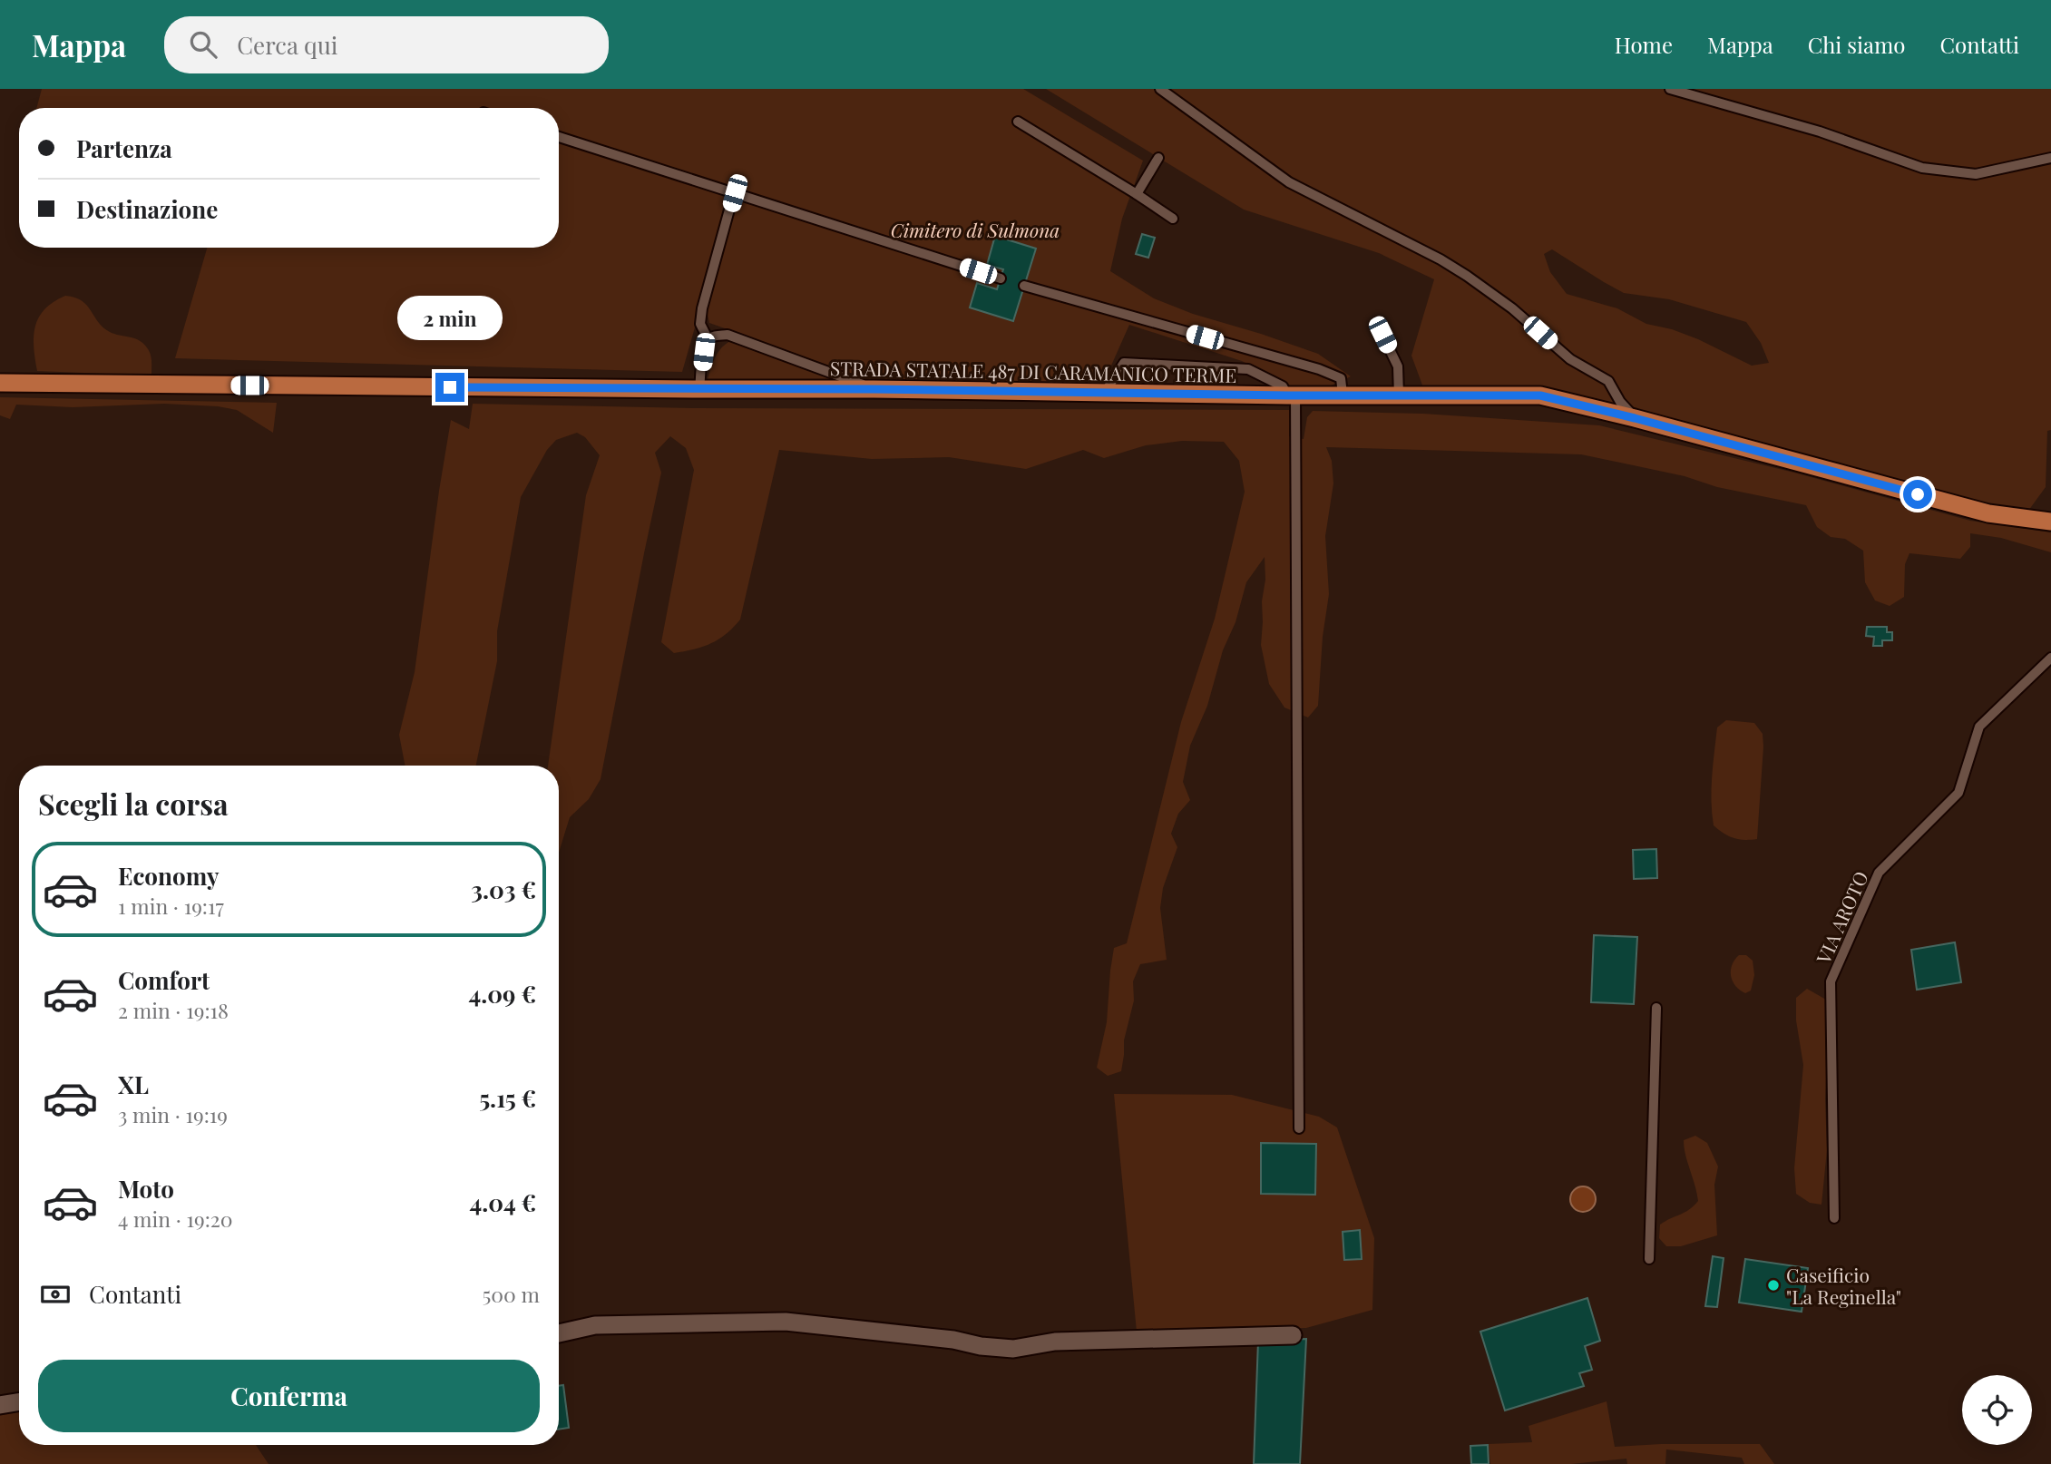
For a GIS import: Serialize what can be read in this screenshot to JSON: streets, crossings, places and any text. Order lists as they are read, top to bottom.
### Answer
{
  "streets": {
    "main road": ["STRADA STATALE 487 DI CARAMANICO TERME"],
    "lane": ["VIA AROTO"]
  },
  "parks": ["Cimitero di Sulmona"],
  "places": ["Caseificio \"La Reginella\""],
  "page": {
    "header": "Mappa",
    "search": "Cerca qui",
    "nav": [
      "Home",
      "Mappa",
      "Chi siamo",
      "Contatti"
    ],
    "banner": ["Partenza", "Destinazione"],
    "bubble": "2 min",
    "heading": "Scegli la corsa",
    "list": [
      {
        "name": "Economy",
        "note": "1 min · 19:17",
        "value": "3.03 €"
      },
      {
        "name": "Comfort",
        "note": "2 min · 19:18",
        "value": "4.09 €"
      },
      {
        "name": "XL",
        "note": "3 min · 19:19",
        "value": "5.15 €"
      },
      {
        "name": "Moto",
        "note": "4 min · 19:20",
        "value": "4.04 €"
      }
    ],
    "pay": ["Contanti", "500 m"],
    "buttons": "Conferma"
  }
}
